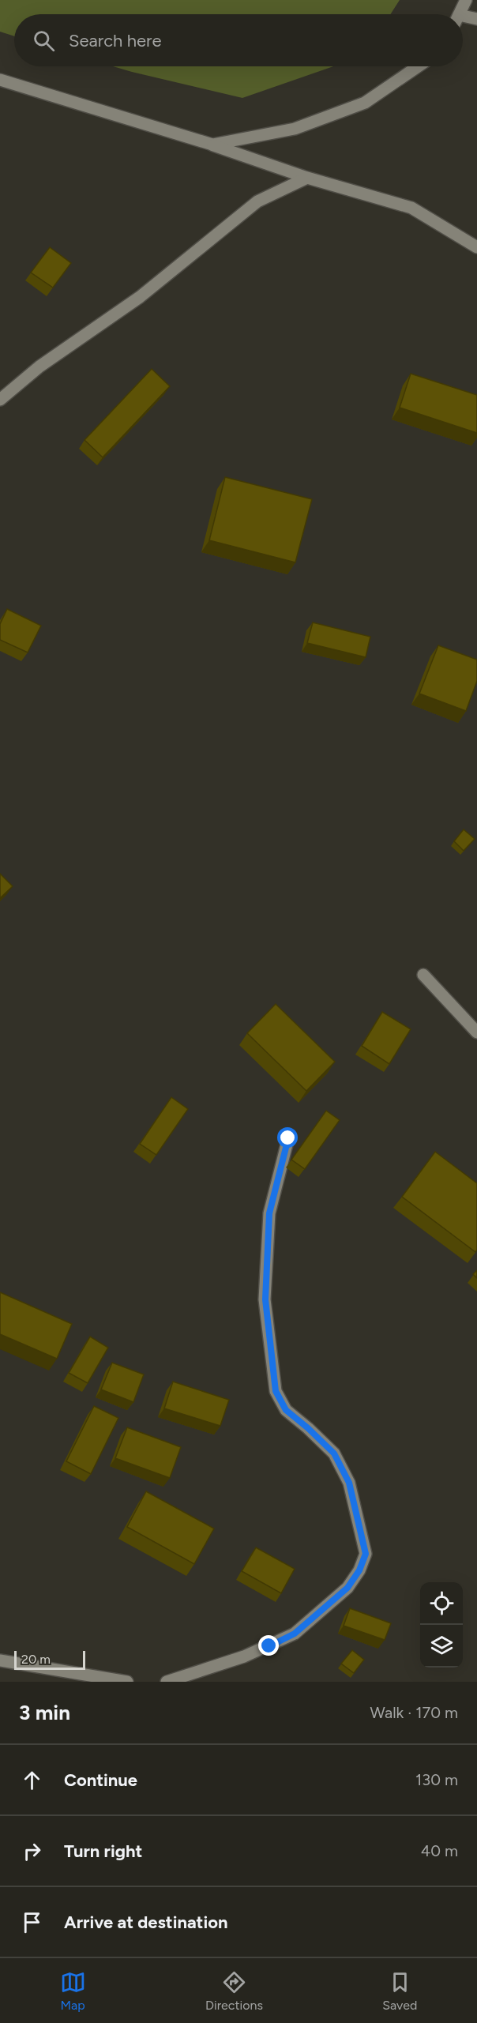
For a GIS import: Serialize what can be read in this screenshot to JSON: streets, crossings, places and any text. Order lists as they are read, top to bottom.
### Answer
{
  "scale_bar": "20 m",
  "page": {
    "search": "Search here",
    "scale": "20 m",
    "heading": ["3 min", "Walk · 170 m"],
    "list": [
      ["Continue", "130 m"],
      ["Turn right", "40 m"],
      "Arrive at destination"
    ],
    "nav": ["Map", "Directions", "Saved"]
  }
}
